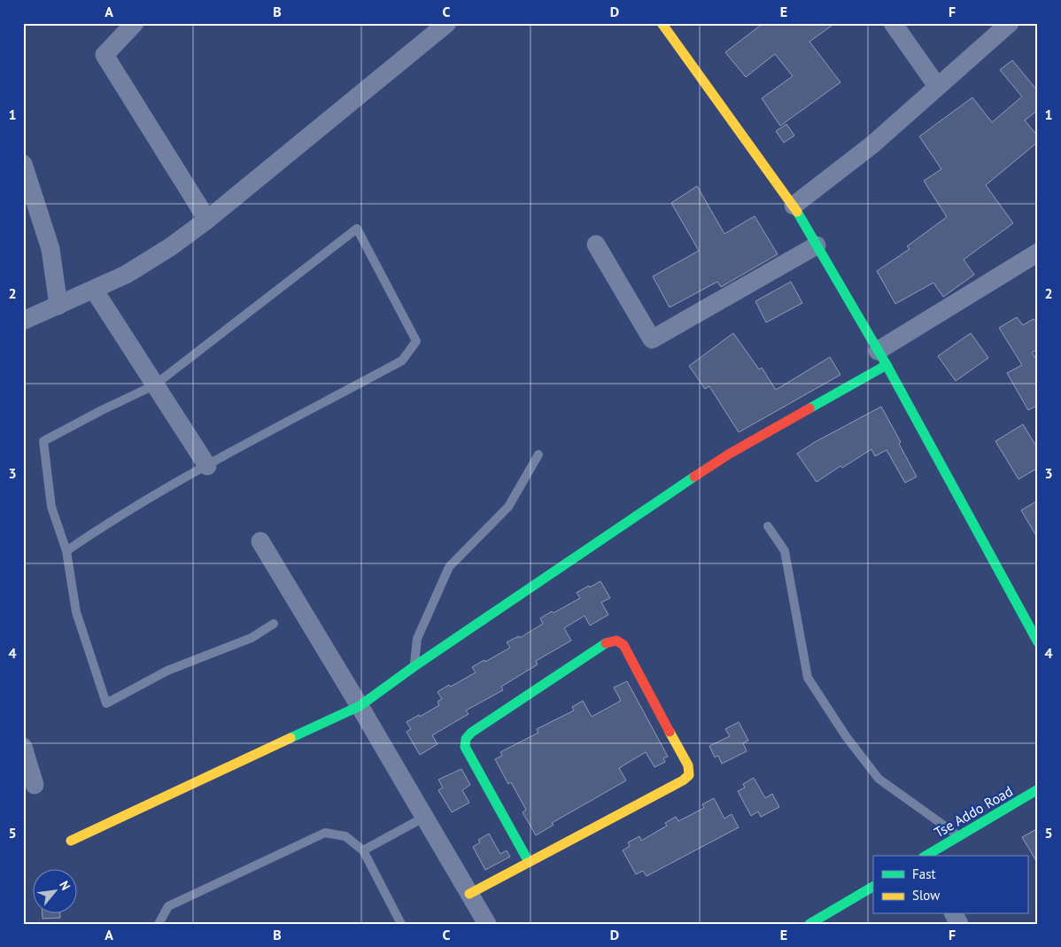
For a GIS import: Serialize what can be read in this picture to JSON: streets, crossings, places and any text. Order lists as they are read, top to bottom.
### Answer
{
  "streets": {
    "street": ["Tse Addo Road"]
  },
  "legend": ["Fast", "Slow"],
  "north": "top right",
  "grid": {
    "columns": [
      "A",
      "B",
      "C",
      "D",
      "E",
      "F"
    ],
    "rows": [
      "1",
      "2",
      "3",
      "4",
      "5"
    ]
  }
}
